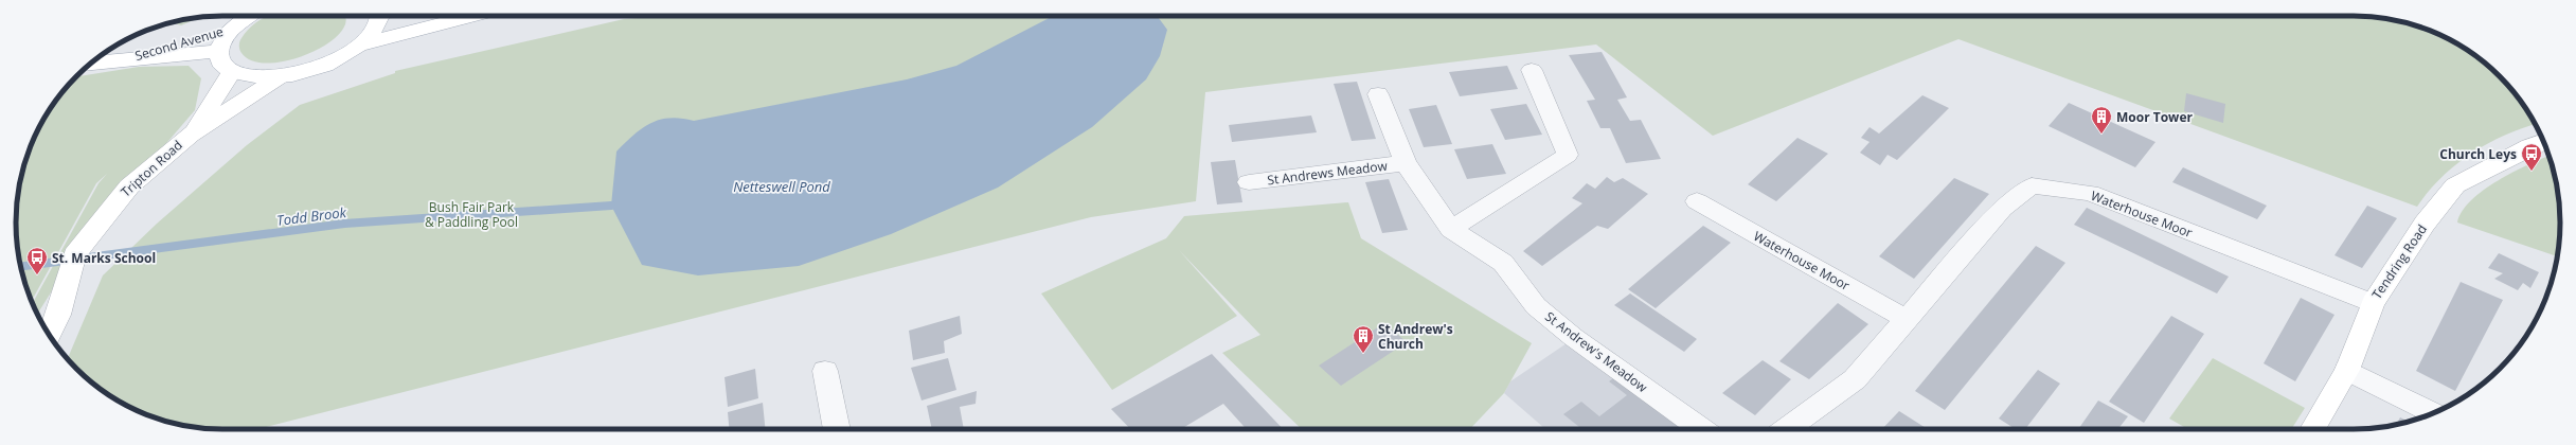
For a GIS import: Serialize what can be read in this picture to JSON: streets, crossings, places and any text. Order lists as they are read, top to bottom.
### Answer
{
  "streets": {
    "street": [
      "Second Avenue",
      "Tripton Road",
      "St Andrews Meadow",
      "Waterhouse Moor",
      "Tendring Road",
      "St Andrew's Meadow"
    ]
  },
  "crossings": [
    ["St Andrews Meadow", "St Andrew's Meadow"],
    ["Waterhouse Moor", "Tendring Road"]
  ],
  "water": ["Netteswell Pond", "Todd Brook"],
  "parks": ["Bush Fair Park & Paddling Pool"],
  "places": {
    "building": ["Moor Tower", "St Andrew's Church"],
    "bus stop": ["Church Leys", "St. Marks School"]
  }
}
